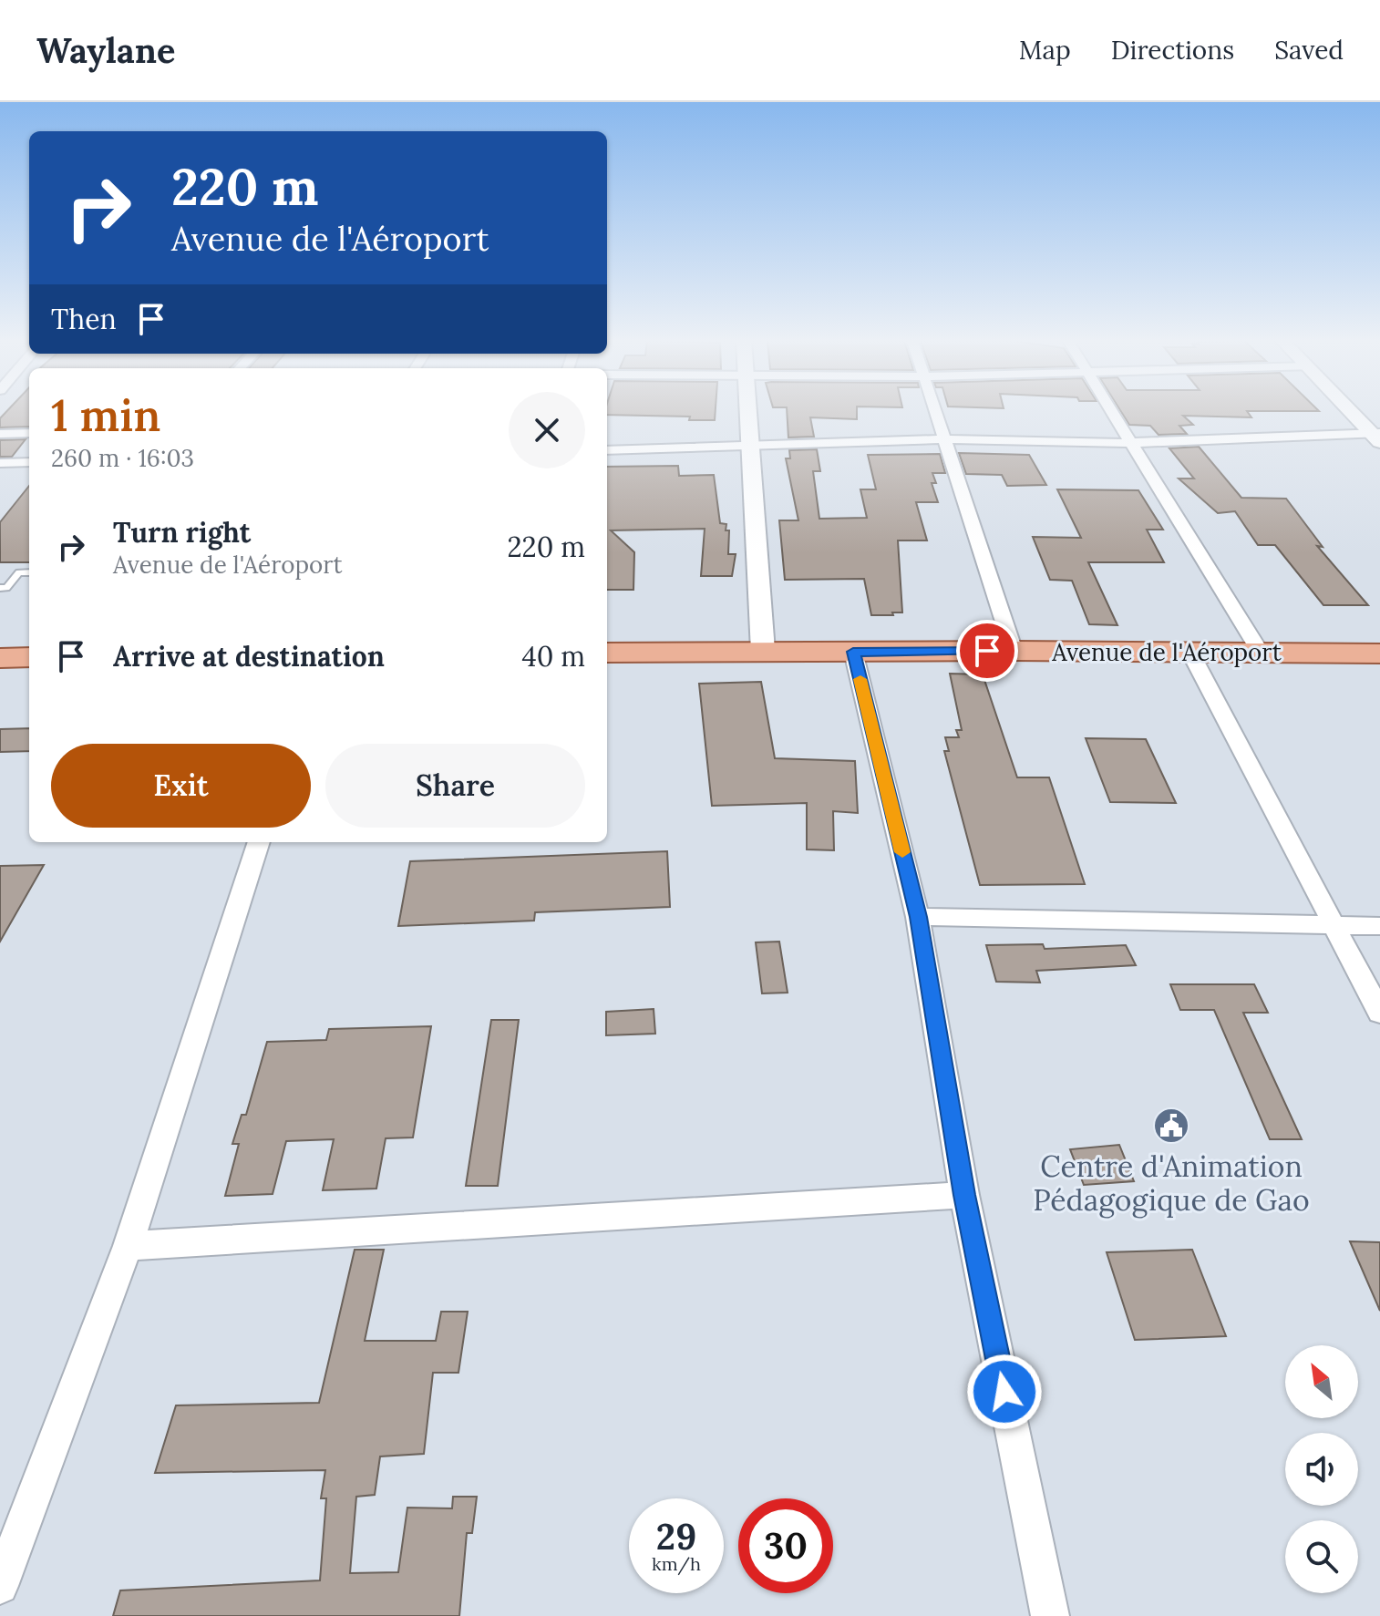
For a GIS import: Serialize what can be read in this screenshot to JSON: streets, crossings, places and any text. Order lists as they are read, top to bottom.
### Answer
{
  "streets": {
    "main road": ["Avenue de l'Aéroport"]
  },
  "places": {
    "public building": ["Centre d'Animation Pédagogique de Gao"]
  },
  "north": "top left",
  "page": {
    "header": "Waylane",
    "nav": ["Map", "Directions", "Saved"],
    "turn": ["220 m", "Avenue de l'Aéroport"],
    "then": "Then",
    "heading": ["1 min", "260 m · 16:03"],
    "list": [
      {
        "name": "Turn right",
        "note": "Avenue de l'Aéroport",
        "value": "220 m"
      },
      {
        "name": "Arrive at destination",
        "value": "40 m"
      }
    ],
    "buttons": ["Exit", "Share"],
    "speed": "29 km/h",
    "limit": "30"
  }
}
